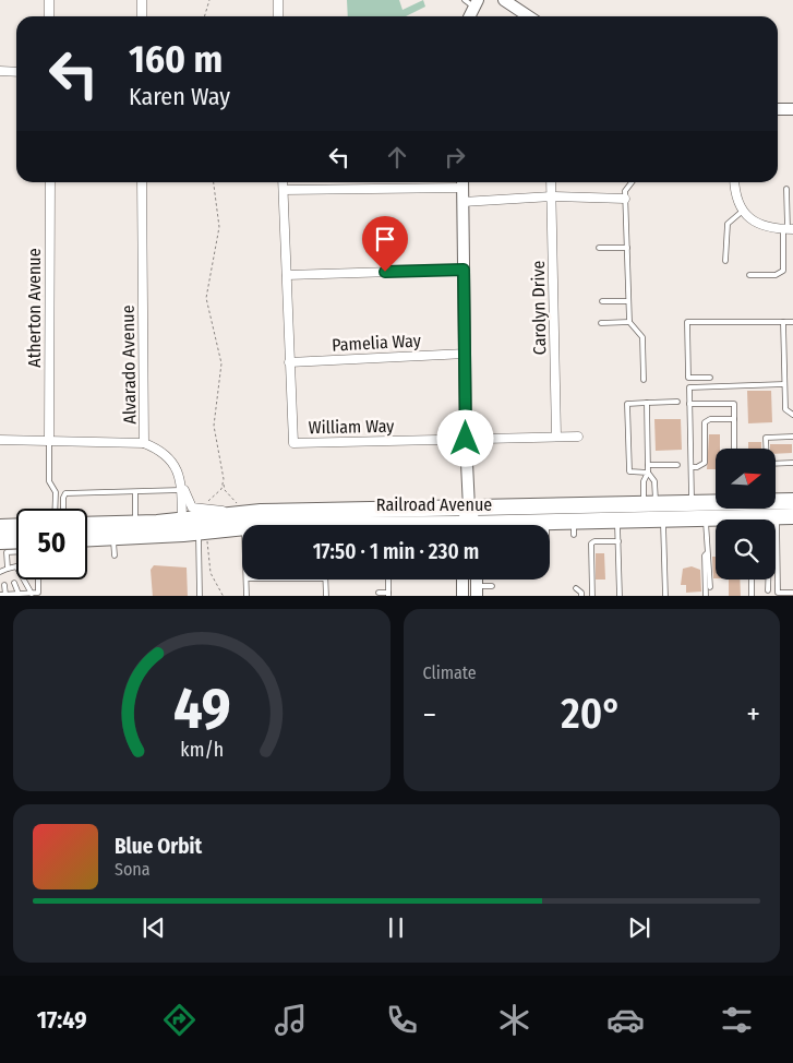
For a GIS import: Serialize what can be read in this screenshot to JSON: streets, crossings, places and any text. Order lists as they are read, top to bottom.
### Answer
{
  "streets": {
    "highway": ["Railroad Avenue"],
    "street": [
      "Atherton Avenue",
      "Carolyn Drive",
      "Pamelia Way",
      "Alvarado Avenue",
      "William Way"
    ]
  },
  "crossings": [
    ["Carolyn Drive", "William Way"],
    ["Pamelia Way", "William Way"],
    ["Alvarado Avenue", "Railroad Avenue"]
  ],
  "north": "right",
  "page": {
    "turn": ["160 m", "Karen Way"],
    "limit": "50",
    "trip": "17:50 · 1 min · 230 m",
    "tile": "Climate",
    "heat": ["−", "20°", "+"],
    "song": ["Blue Orbit", "Sona"],
    "tabs": "17:49",
    "gauge": ["49", "km/h"]
  }
}
